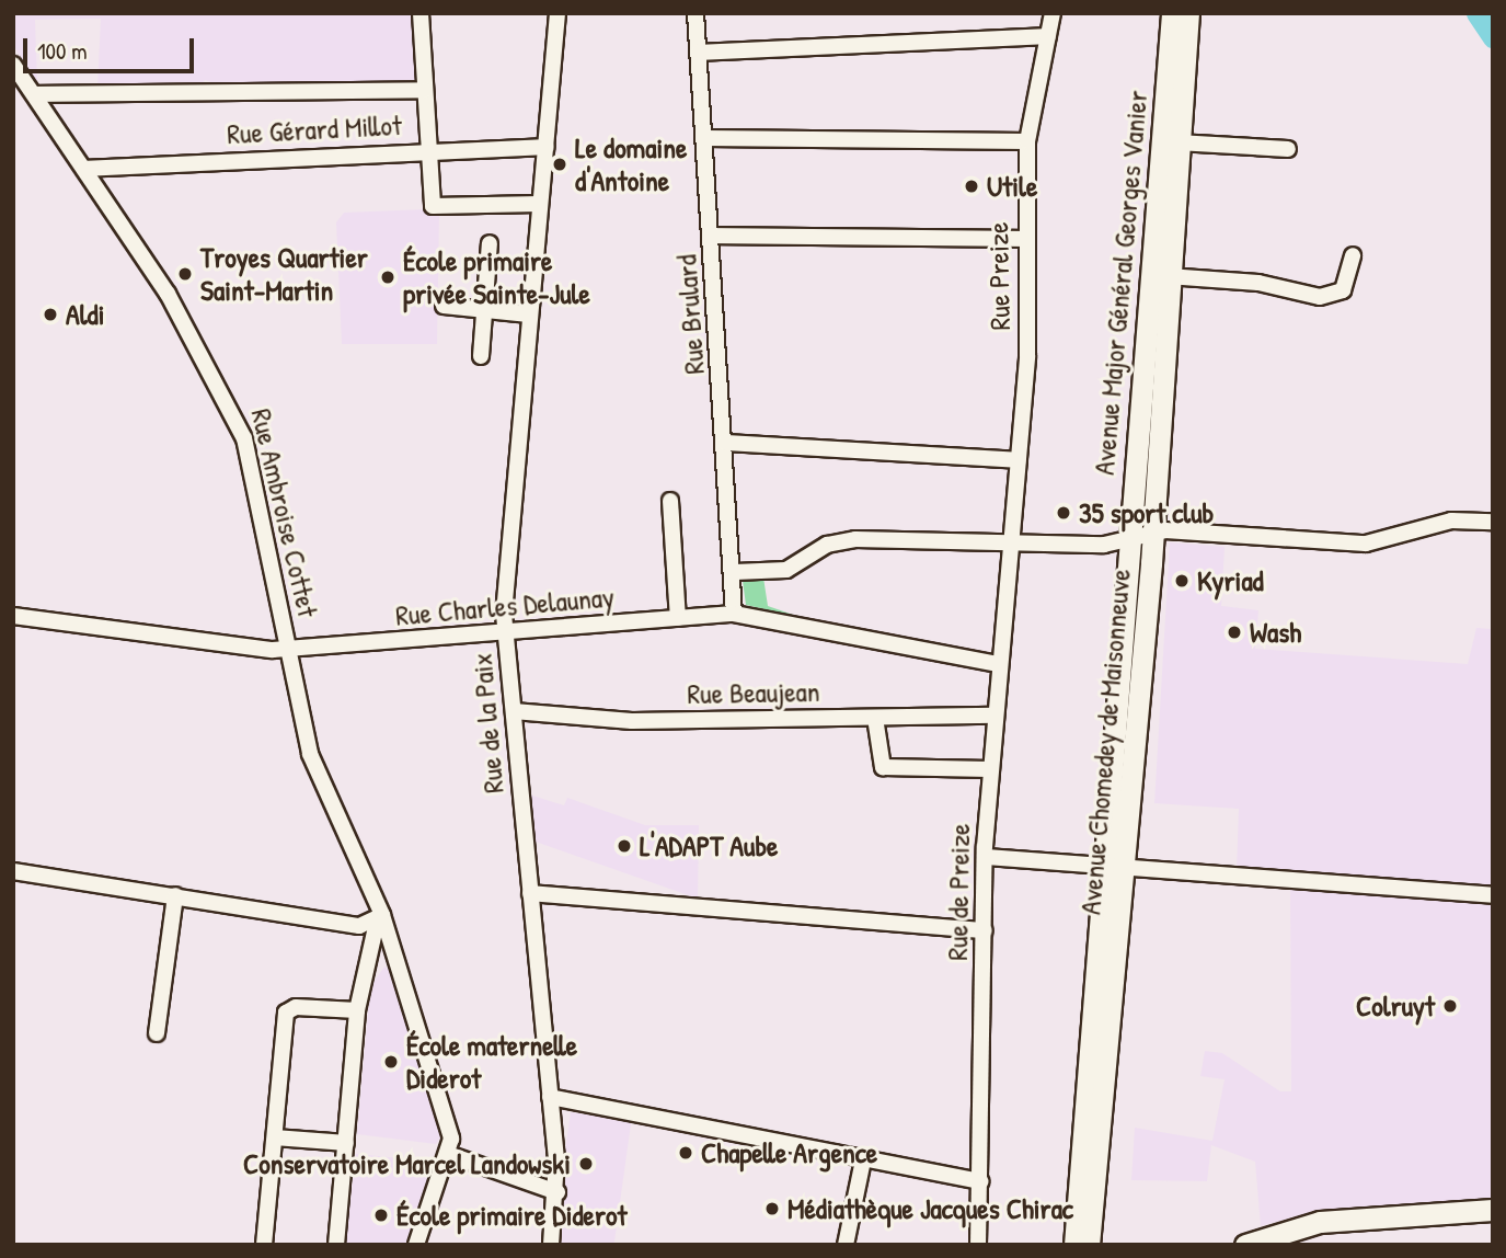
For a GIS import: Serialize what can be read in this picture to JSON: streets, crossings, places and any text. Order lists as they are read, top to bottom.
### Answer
{
  "streets": {
    "main road": ["Avenue Major Général Georges Vanier", "Avenue Chomedey de Maisonneuve"],
    "street": [
      "Rue Gérard Millot",
      "Rue Preize",
      "Rue Brulard",
      "Rue Ambroise Cottet",
      "Rue Charles Delaunay",
      "Rue Beaujean",
      "Rue de la Paix",
      "Rue de Preize"
    ]
  },
  "crossings": [
    ["Rue Gérard Millot", "Rue Ambroise Cottet"],
    ["Rue Gérard Millot", "Rue de la Paix"],
    ["Rue Preize", "Rue de Preize"],
    ["Avenue Major Général Georges Vanier", "Avenue Chomedey de Maisonneuve"],
    ["Rue Brulard", "Rue Charles Delaunay"],
    ["Rue Ambroise Cottet", "Rue Charles Delaunay"],
    ["Rue Charles Delaunay", "Rue de la Paix"],
    ["Rue Charles Delaunay", "Rue de Preize"],
    ["Rue Beaujean", "Rue de la Paix"],
    ["Rue Beaujean", "Rue de Preize"]
  ],
  "places": [
    "Le domaine d'Antoine",
    "Utile",
    "Troyes Quartier Saint-Martin",
    "École primaire privée Sainte-Jule",
    "Aldi",
    "35 sport club",
    "Kyriad",
    "Wash",
    "L'ADAPT Aube",
    "Colruyt",
    "École maternelle Diderot",
    "Chapelle Argence",
    "Conservatoire Marcel Landowski",
    "Médiathèque Jacques Chirac",
    "École primaire Diderot"
  ],
  "scale_bar": "100 m"
}
